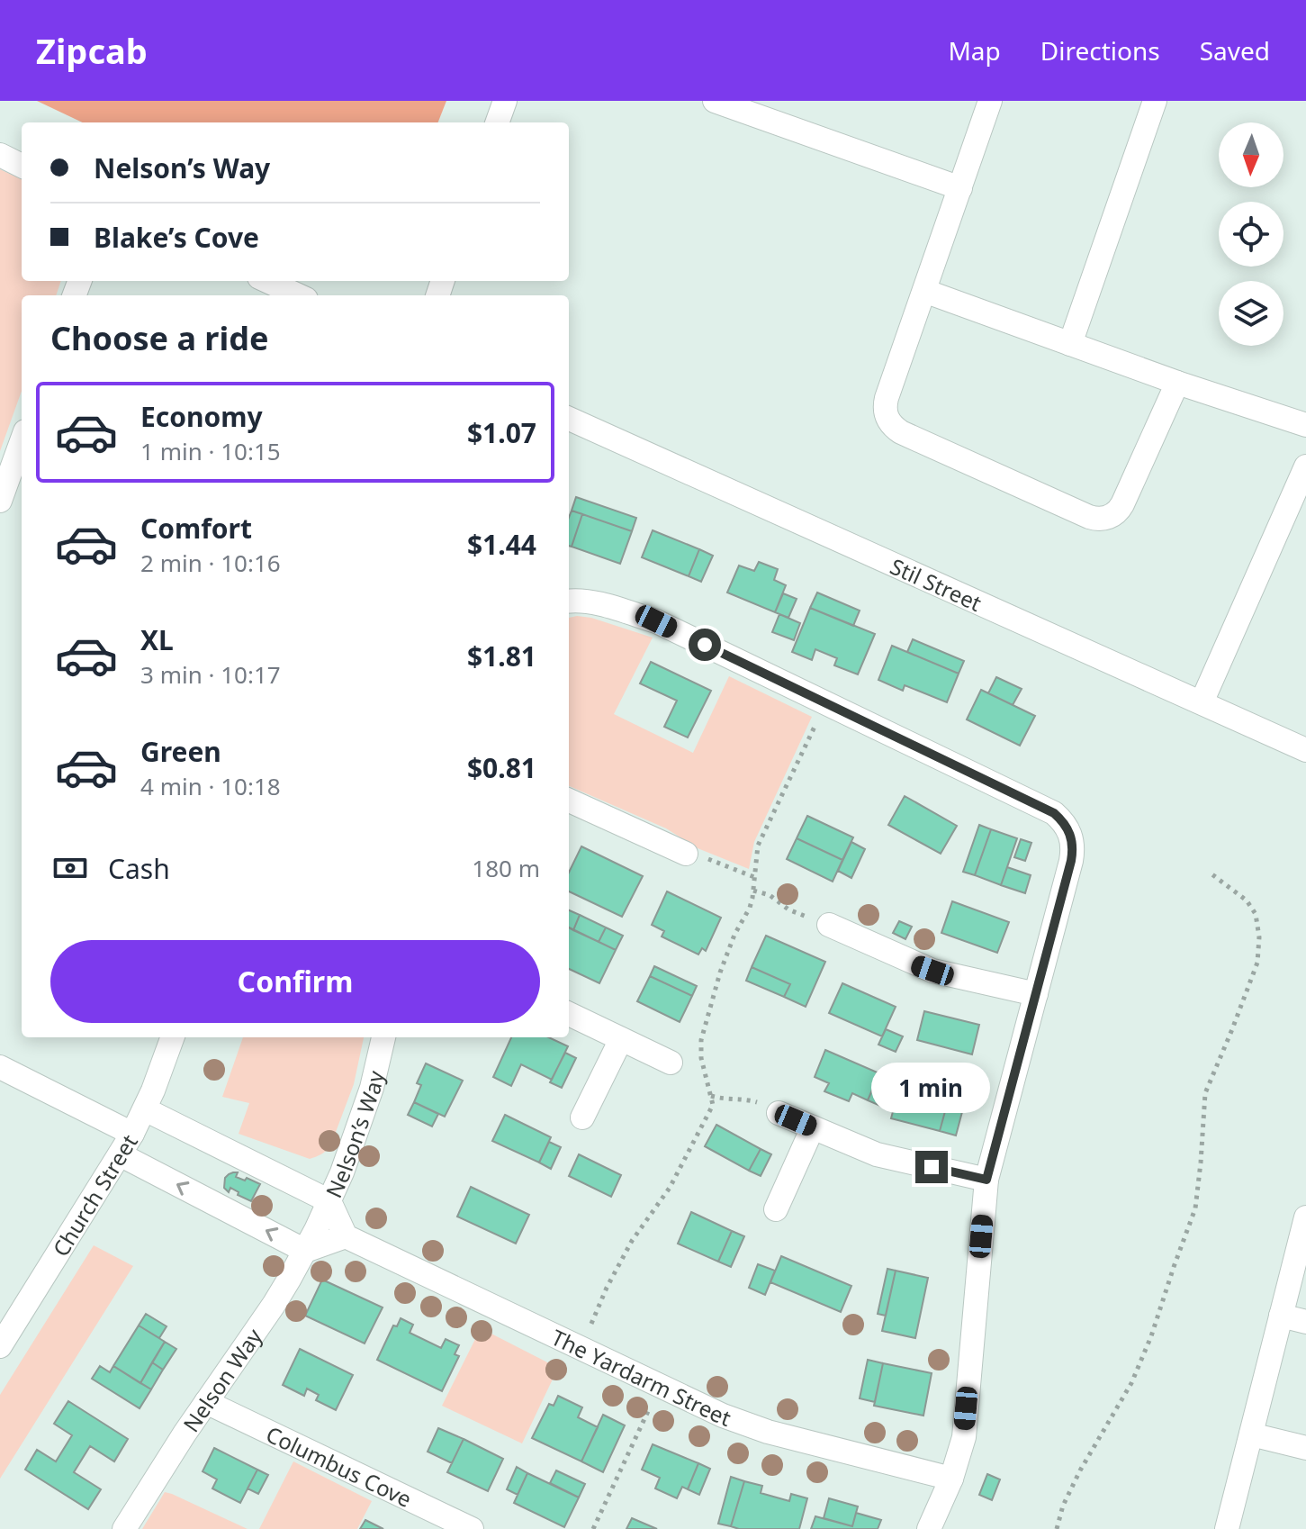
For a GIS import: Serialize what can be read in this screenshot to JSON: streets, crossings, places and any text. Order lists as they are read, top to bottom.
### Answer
{
  "streets": {
    "street": [
      "Stil Street",
      "Nelson’s Way",
      "Church Street",
      "The Yardarm Street",
      "Nelson Way",
      "Columbus Cove"
    ]
  },
  "crossings": [
    ["Nelson’s Way", "Nelson Way"],
    ["Nelson Way", "Columbus Cove"]
  ],
  "north": "bottom",
  "page": {
    "header": "Zipcab",
    "nav": ["Map", "Directions", "Saved"],
    "banner": ["Nelson’s Way", "Blake’s Cove"],
    "heading": "Choose a ride",
    "list": [
      {
        "name": "Economy",
        "note": "1 min · 10:15",
        "value": "$1.07"
      },
      {
        "name": "Comfort",
        "note": "2 min · 10:16",
        "value": "$1.44"
      },
      {
        "name": "XL",
        "note": "3 min · 10:17",
        "value": "$1.81"
      },
      {
        "name": "Green",
        "note": "4 min · 10:18",
        "value": "$0.81"
      }
    ],
    "pay": ["Cash", "180 m"],
    "buttons": "Confirm",
    "bubble": "1 min"
  }
}
